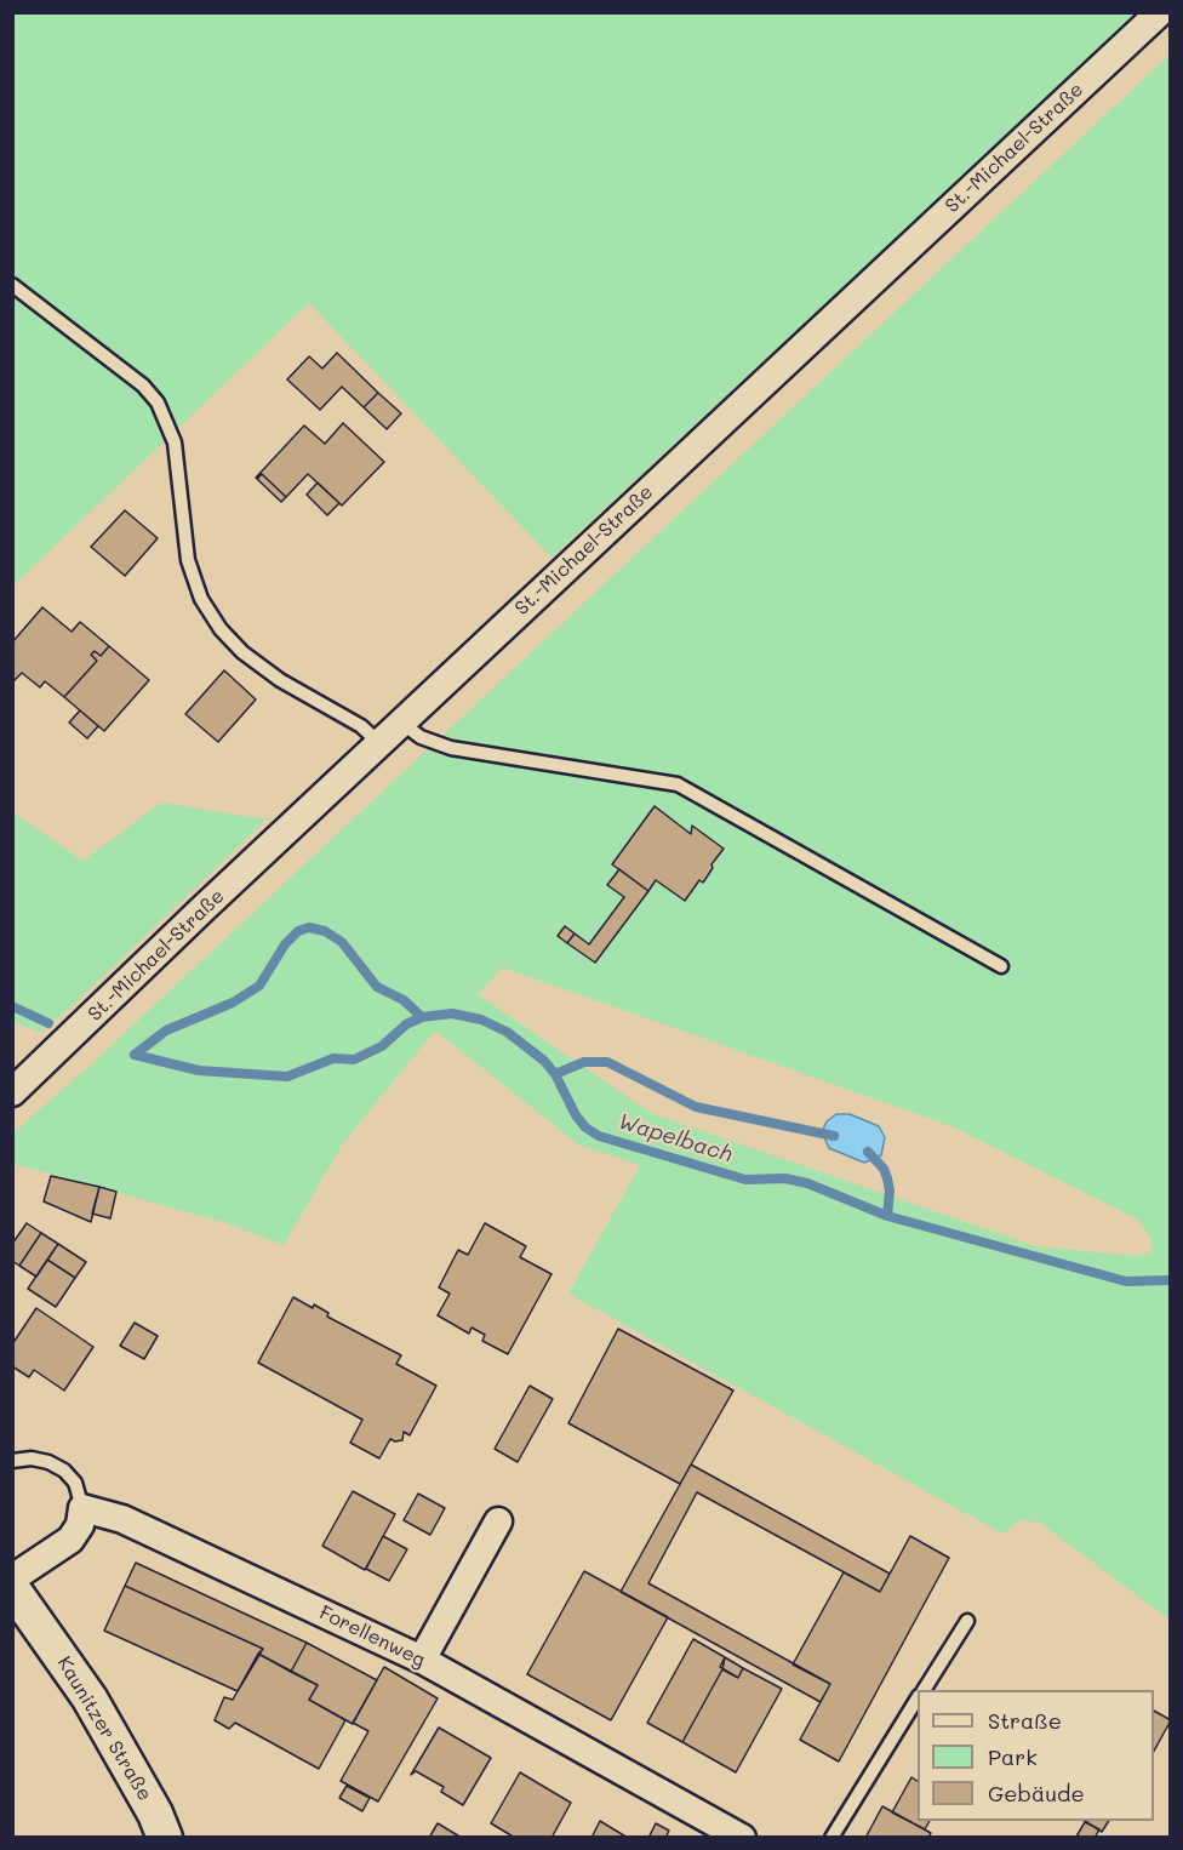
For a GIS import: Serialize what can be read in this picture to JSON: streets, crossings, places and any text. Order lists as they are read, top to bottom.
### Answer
{
  "streets": {
    "street": ["St.-Michael-Straße", "Forellenweg", "Kaunitzer Straße"]
  },
  "water": ["Wapelbach"],
  "legend": ["Straße", "Park", "Gebäude"]
}
